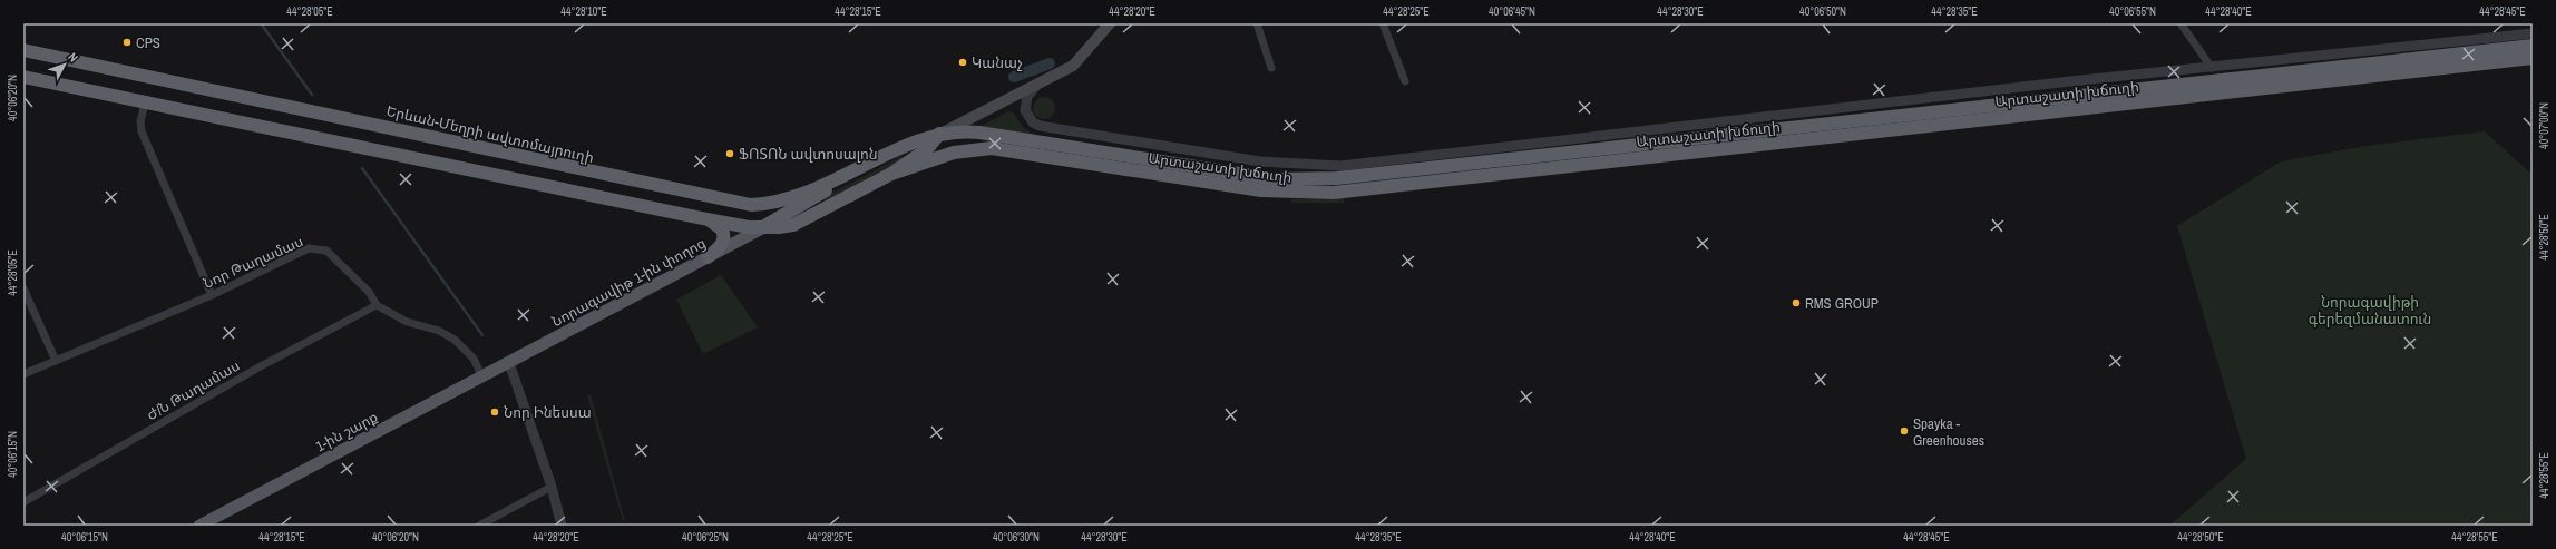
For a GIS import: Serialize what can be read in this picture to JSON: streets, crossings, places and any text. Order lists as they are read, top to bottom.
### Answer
{
  "streets": {
    "highway": ["Արտաշատի խճուղի", "Երևան-Մեղրի ավտոմայրուղի"],
    "main road": ["Նորագավիթ 1-ին փողոց", "1-ին շարք"],
    "street": ["Նոր Թաղամաս", "Ժ/Ն Թաղամաս"]
  },
  "crossings": [
    ["Արտաշատի խճուղի", "Երևան-Մեղրի ավտոմայրուղի"],
    ["Նոր Թաղամաս", "Ժ/Ն Թաղամաս"],
    ["Նոր Թաղամաս", "1-ին շարք"],
    ["Նորագավիթ 1-ին փողոց", "1-ին շարք"]
  ],
  "parks": ["Նորագավիթի գերեզմանատուն"],
  "places": [
    "CPS",
    "Կանաչ",
    "ՖՈՏՈՆ ավտոսալոն",
    "RMS GROUP",
    "Նոր Ինեսսա",
    "Spayka - Greenhouses"
  ],
  "north": "top right",
  "coordinates": [
    "44°28'05\"E",
    "44°28'10\"E",
    "44°28'15\"E",
    "44°28'20\"E",
    "44°28'25\"E",
    "40°06'45\"N",
    "44°28'30\"E",
    "40°06'50\"N",
    "44°28'35\"E",
    "40°06'55\"N",
    "44°28'40\"E",
    "44°28'45\"E",
    "40°06'20\"N",
    "40°07'00\"N",
    "44°28'50\"E",
    "40°06'15\"N",
    "44°28'55\"E",
    "40°06'25\"N",
    "40°06'30\"N"
  ]
}
